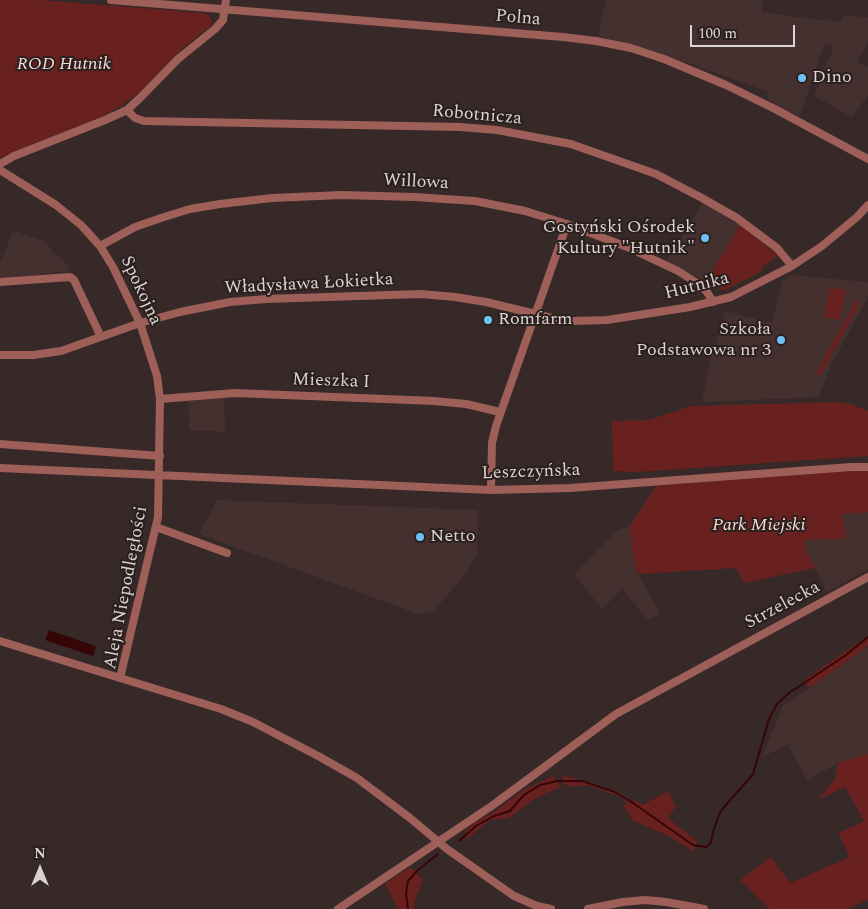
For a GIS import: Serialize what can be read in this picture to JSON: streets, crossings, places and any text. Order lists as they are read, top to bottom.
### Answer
{
  "streets": {
    "street": [
      "Polna",
      "Robotnicza",
      "Willowa",
      "Władysława Łokietka",
      "Hutnika",
      "Spokojna",
      "Mieszka I",
      "Leszczyńska",
      "Aleja Niepodległości",
      "Strzelecka"
    ]
  },
  "crossings": [
    ["Robotnicza", "Hutnika"],
    ["Willowa", "Hutnika"],
    ["Willowa", "Spokojna"],
    ["Władysława Łokietka", "Hutnika"],
    ["Władysława Łokietka", "Spokojna"],
    ["Spokojna", "Mieszka I"],
    ["Spokojna", "Leszczyńska"],
    ["Spokojna", "Aleja Niepodległości"],
    ["Leszczyńska", "Aleja Niepodległości"],
    ["Aleja Niepodległości", "Strzelecka"]
  ],
  "parks": ["ROD Hutnik", "Park Miejski"],
  "places": [
    "Dino",
    "Gostyński Ośrodek Kultury \"Hutnik\"",
    "Romfarm",
    "Szkoła Podstawowa nr 3",
    "Netto"
  ],
  "scale_bar": "100 m",
  "north": "top"
}
